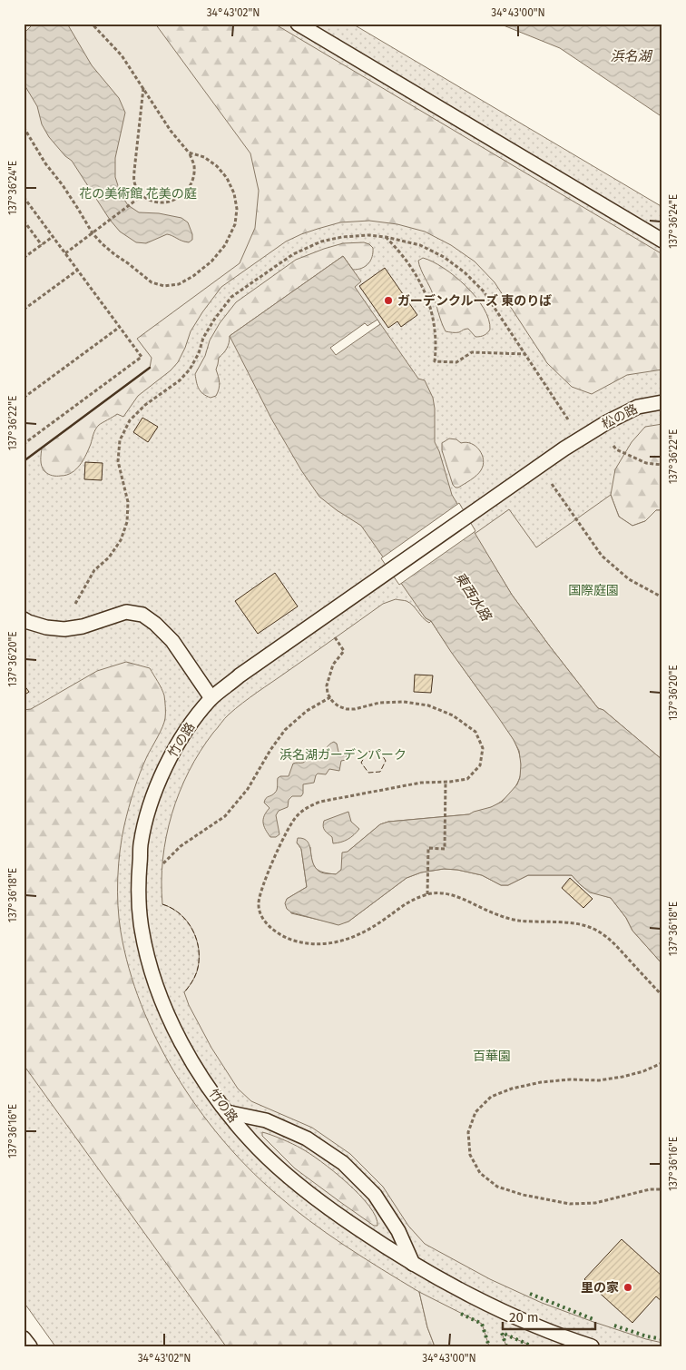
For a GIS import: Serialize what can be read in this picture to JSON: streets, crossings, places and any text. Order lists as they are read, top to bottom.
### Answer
{
  "streets": {
    "lane": ["松の路", "竹の路"]
  },
  "crossings": [
    ["松の路", "竹の路"]
  ],
  "water": ["浜名湖", "東西水路"],
  "parks": [
    "花の美術館 花美の庭",
    "国際庭園",
    "浜名湖ガーデンパーク",
    "百華園"
  ],
  "places": ["ガーデンクルーズ 東のりば", "里の家"],
  "scale_bar": "20 m",
  "coordinates": [
    "34°43'02\"N",
    "34°43'00\"N",
    "137°36'24\"E",
    "137°36'22\"E",
    "137°36'20\"E",
    "137°36'18\"E",
    "137°36'16\"E"
  ]
}
